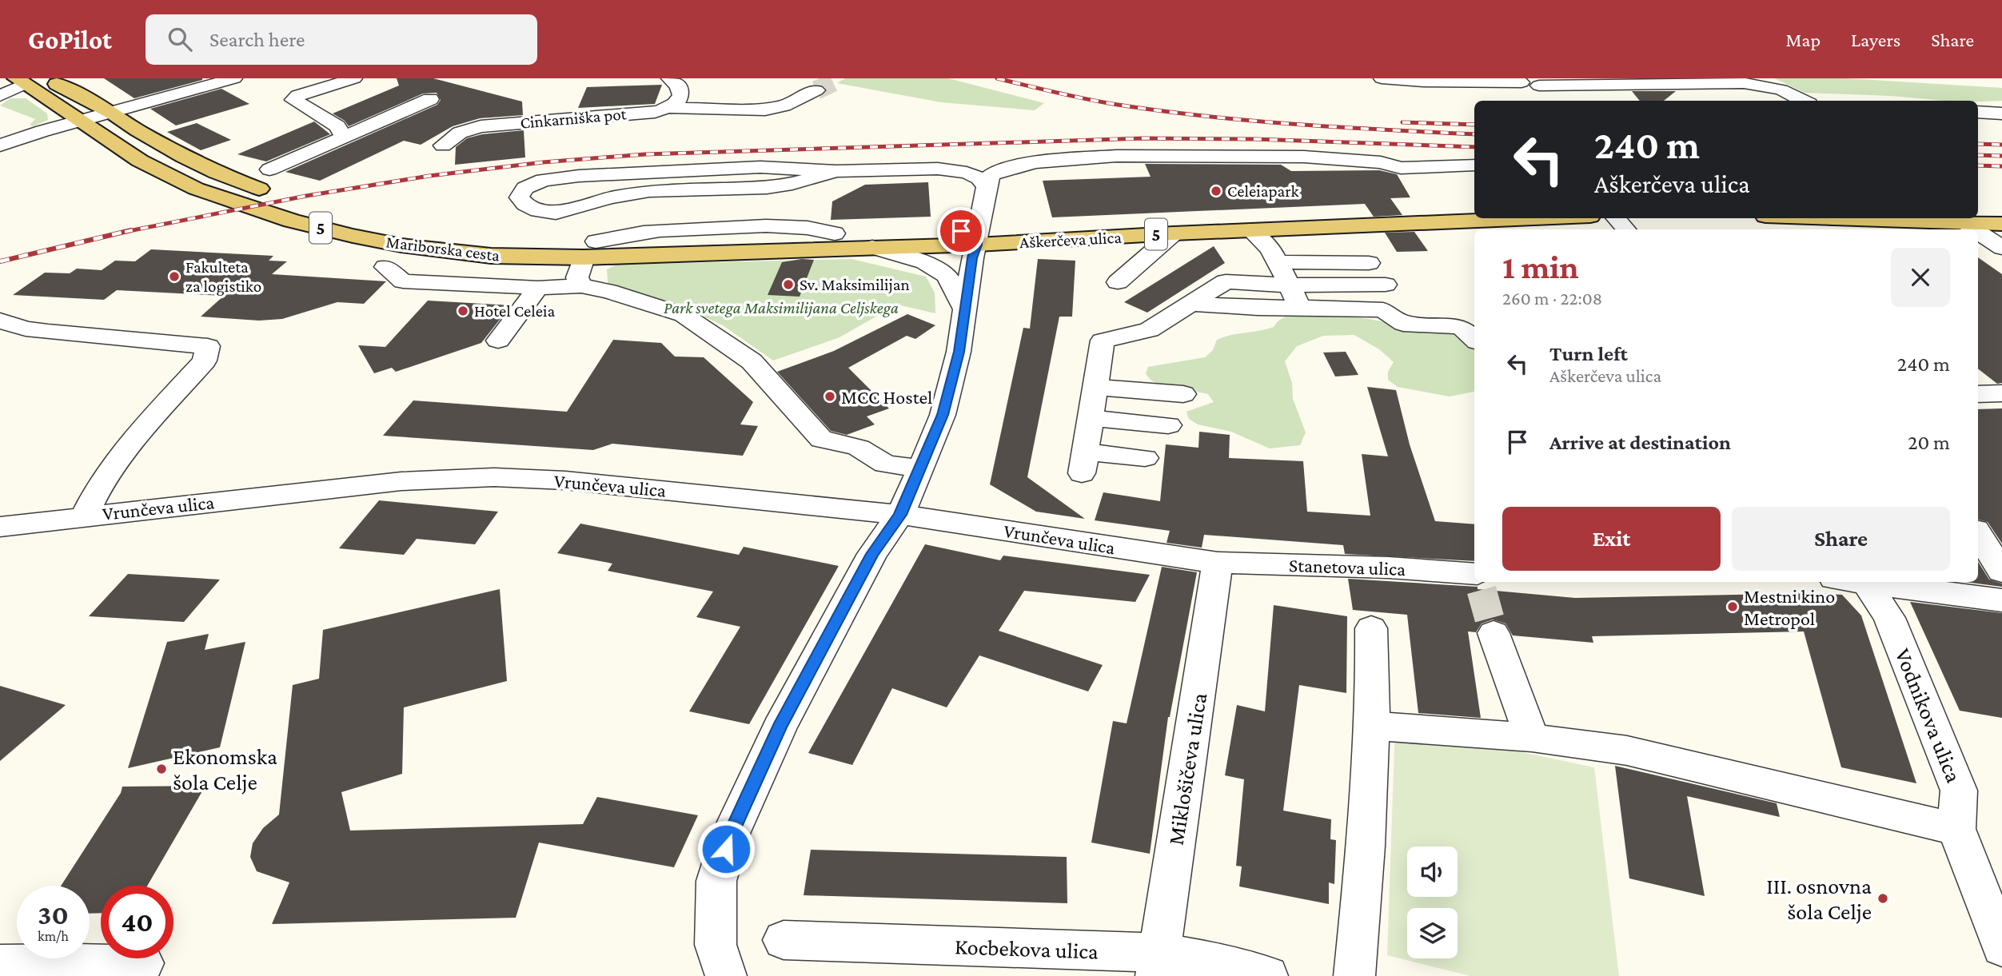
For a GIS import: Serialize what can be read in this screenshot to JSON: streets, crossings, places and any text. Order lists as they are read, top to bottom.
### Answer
{
  "streets": {
    "main road": ["5", "Aškerčeva ulica", "Mariborska cesta"],
    "street": [
      "Cinkarniška pot",
      "Vrunčeva ulica",
      "Stanetova ulica",
      "Vodnikova ulica",
      "Miklošičeva ulica",
      "Kocbekova ulica"
    ]
  },
  "crossings": [
    ["Aškerčeva ulica", "Mariborska cesta"],
    ["Vrunčeva ulica", "Stanetova ulica"],
    ["Vrunčeva ulica", "Miklošičeva ulica"],
    ["Stanetova ulica", "Miklošičeva ulica"],
    ["Miklošičeva ulica", "Kocbekova ulica"]
  ],
  "parks": ["Park svetega Maksimilijana Celjskega"],
  "places": [
    "Celeiapark",
    "Fakulteta za logistiko",
    "Sv. Maksimilijan",
    "Hotel Celeia",
    "MCC Hostel",
    "Mestni kino Metropol",
    "Ekonomska šola Celje",
    "III. osnovna šola Celje"
  ],
  "page": {
    "header": "GoPilot",
    "search": "Search here",
    "nav": ["Map", "Layers", "Share"],
    "turn": ["240 m", "Aškerčeva ulica"],
    "heading": ["1 min", "260 m · 22:08"],
    "list": [
      {
        "name": "Turn left",
        "note": "Aškerčeva ulica",
        "value": "240 m"
      },
      {
        "name": "Arrive at destination",
        "value": "20 m"
      }
    ],
    "buttons": ["Exit", "Share"],
    "speed": "30 km/h",
    "limit": "40"
  }
}
